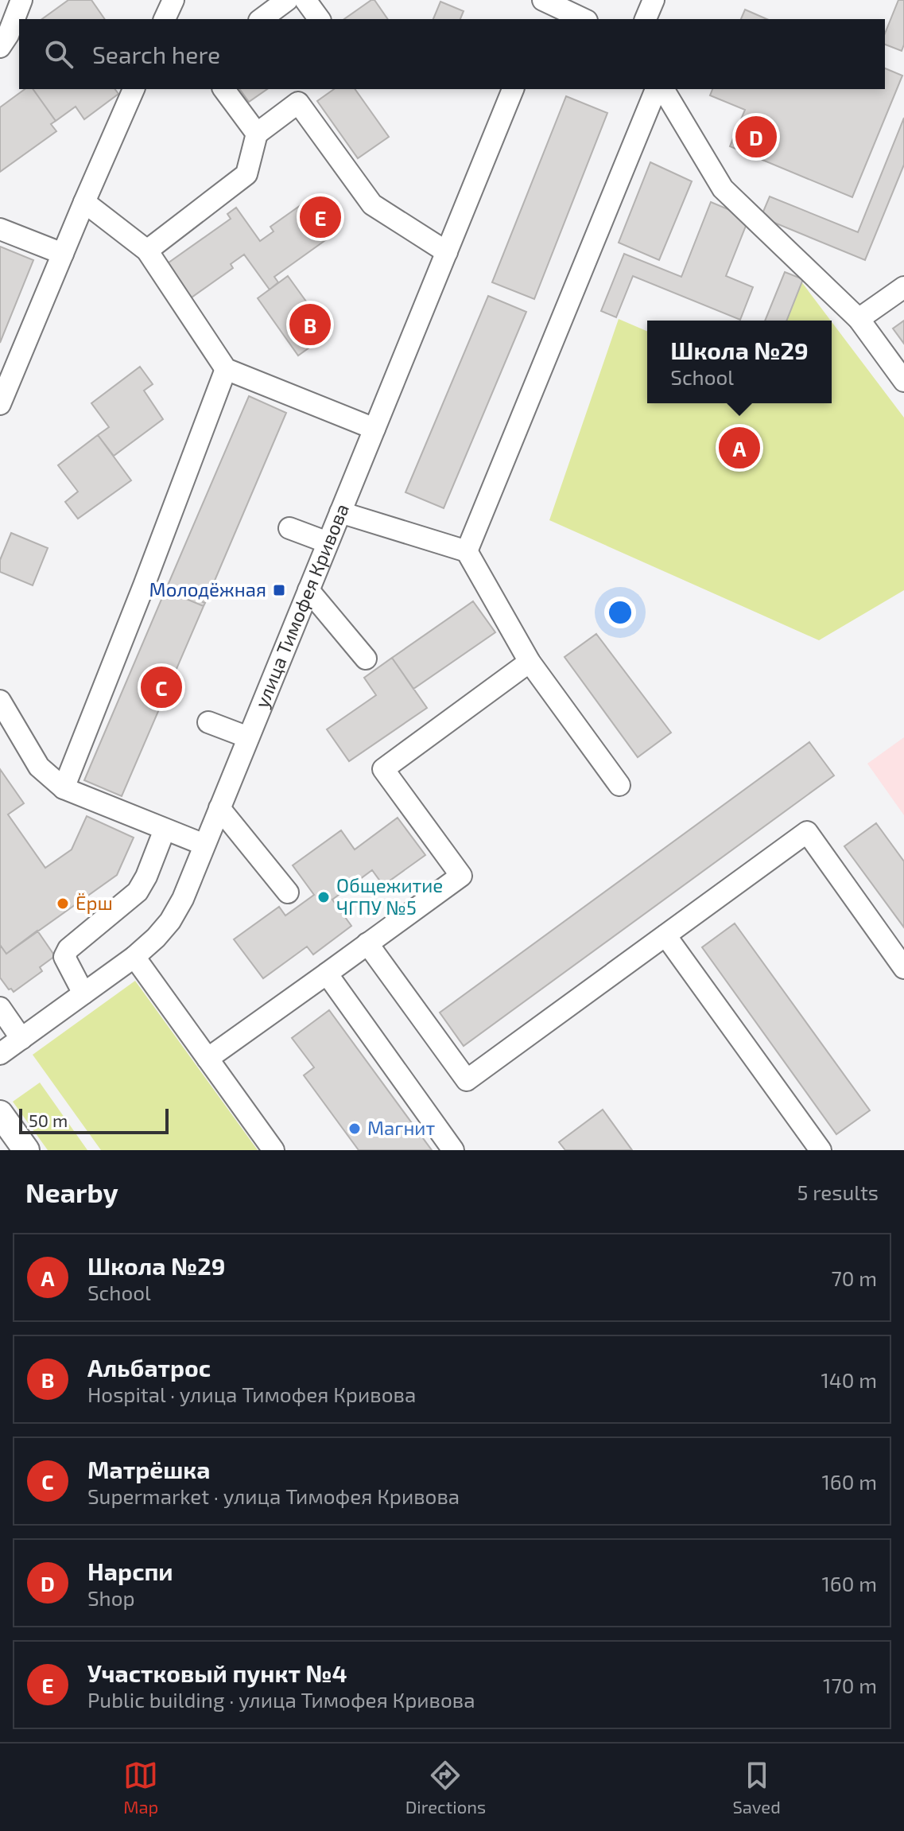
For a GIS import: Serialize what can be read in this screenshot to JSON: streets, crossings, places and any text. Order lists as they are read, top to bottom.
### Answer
{
  "streets": {
    "street": ["улица Тимофея Кривова"]
  },
  "places": {
    "transit": ["Молодёжная"],
    "other": ["Общежитие ЧГПУ №5", "Ёрш", "Магнит"]
  },
  "scale_bar": "50 m",
  "page": {
    "search": "Search here",
    "pins": [
      "D",
      "E",
      "B",
      "A",
      "C"
    ],
    "popup": ["Школа №29", "School"],
    "scale": "50 m",
    "heading": ["Nearby", "5 results"],
    "list": [
      {
        "mark": "A",
        "name": "Школа №29",
        "note": "School",
        "value": "70 m"
      },
      {
        "mark": "B",
        "name": "Альбатрос",
        "note": "Hospital · улица Тимофея Кривова",
        "value": "140 m"
      },
      {
        "mark": "C",
        "name": "Матрёшка",
        "note": "Supermarket · улица Тимофея Кривова",
        "value": "160 m"
      },
      {
        "mark": "D",
        "name": "Нарспи",
        "note": "Shop",
        "value": "160 m"
      },
      {
        "mark": "E",
        "name": "Участковый пункт №4",
        "note": "Public building · улица Тимофея Кривова",
        "value": "170 m"
      }
    ],
    "nav": ["Map", "Directions", "Saved"]
  }
}
